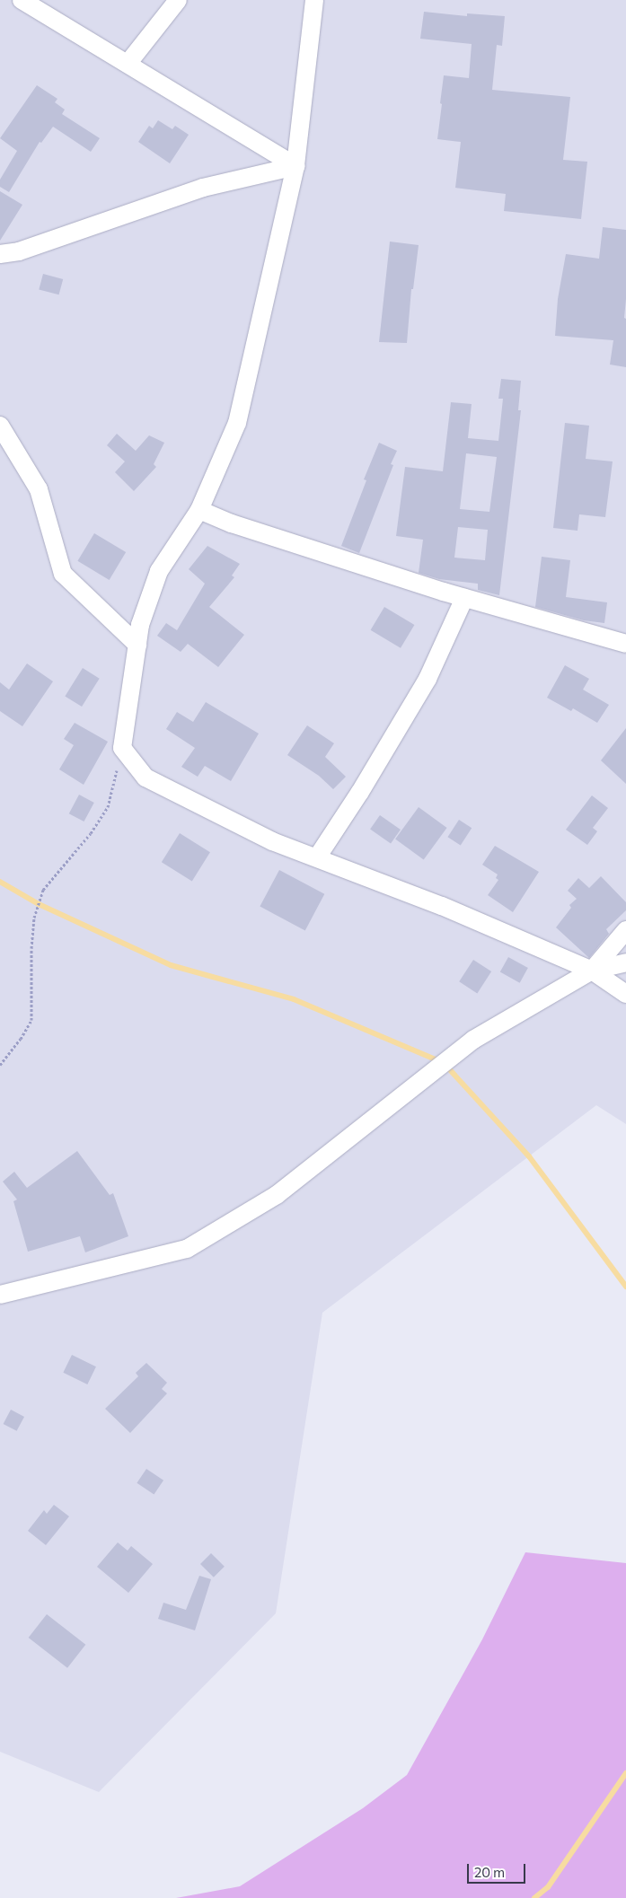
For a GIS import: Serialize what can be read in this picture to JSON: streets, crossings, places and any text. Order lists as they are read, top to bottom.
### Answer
{
  "scale_bar": "20 m"
}
